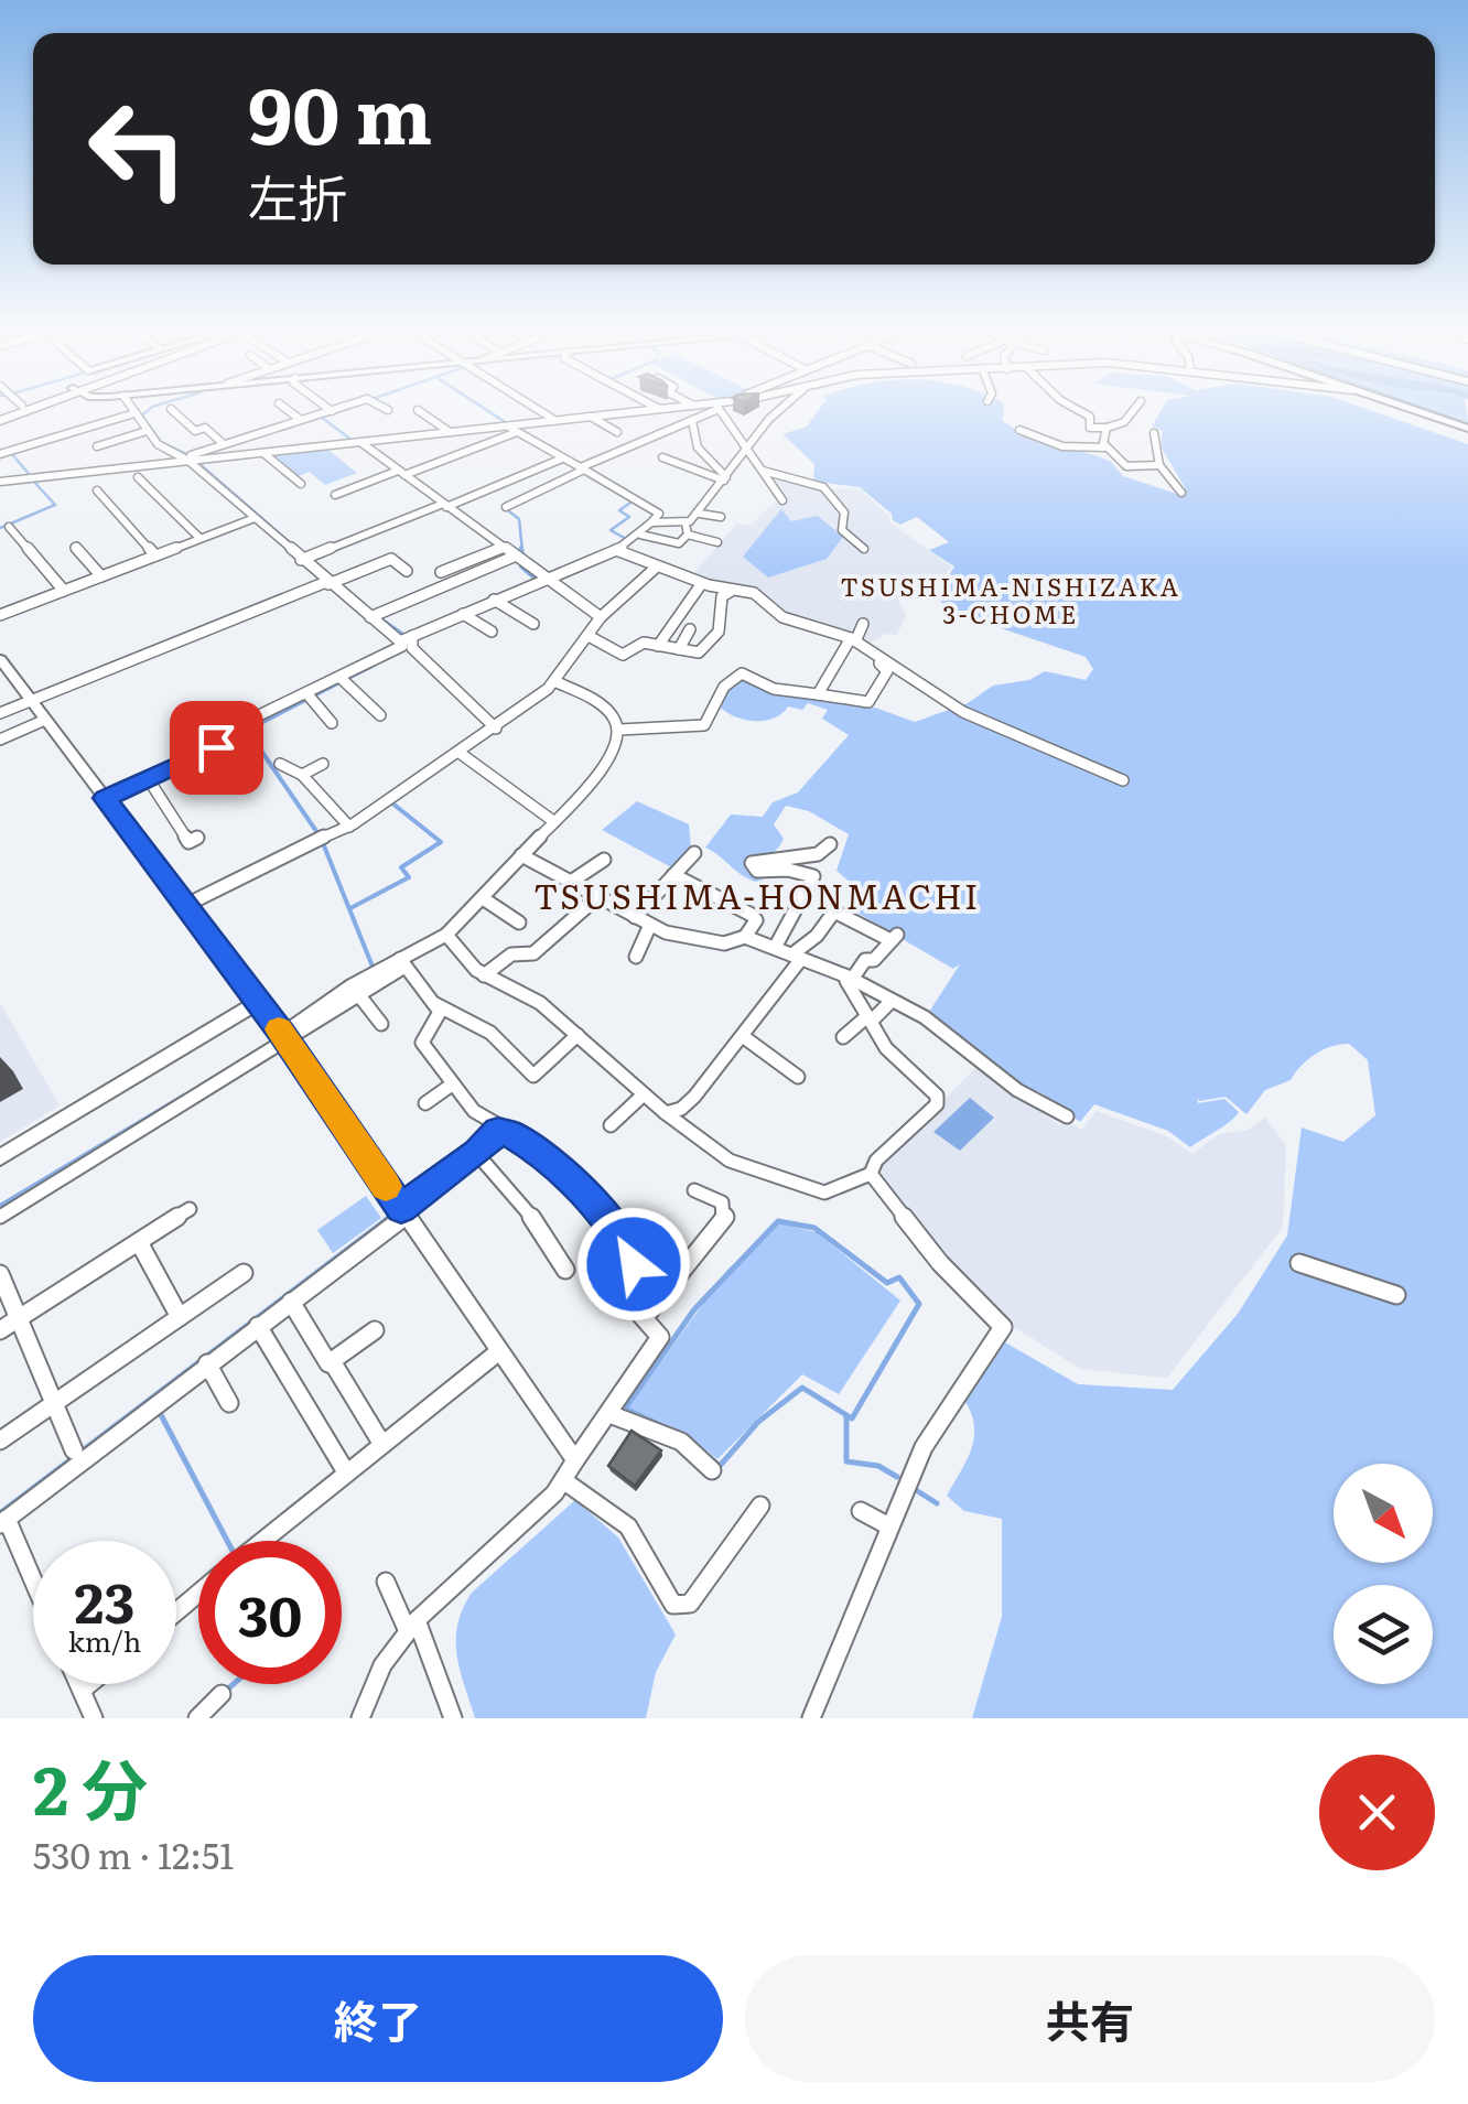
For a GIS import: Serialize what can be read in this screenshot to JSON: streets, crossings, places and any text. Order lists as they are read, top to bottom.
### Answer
{
  "districts": ["TSUSHIMA-NISHIZAKA 3-CHOME", "TSUSHIMA-HONMACHI"],
  "north": "bottom right",
  "page": {
    "turn": ["90 m", "左折"],
    "speed": "23 km/h",
    "limit": "30",
    "heading": ["2 分", "530 m · 12:51"],
    "buttons": ["終了", "共有"]
  }
}
